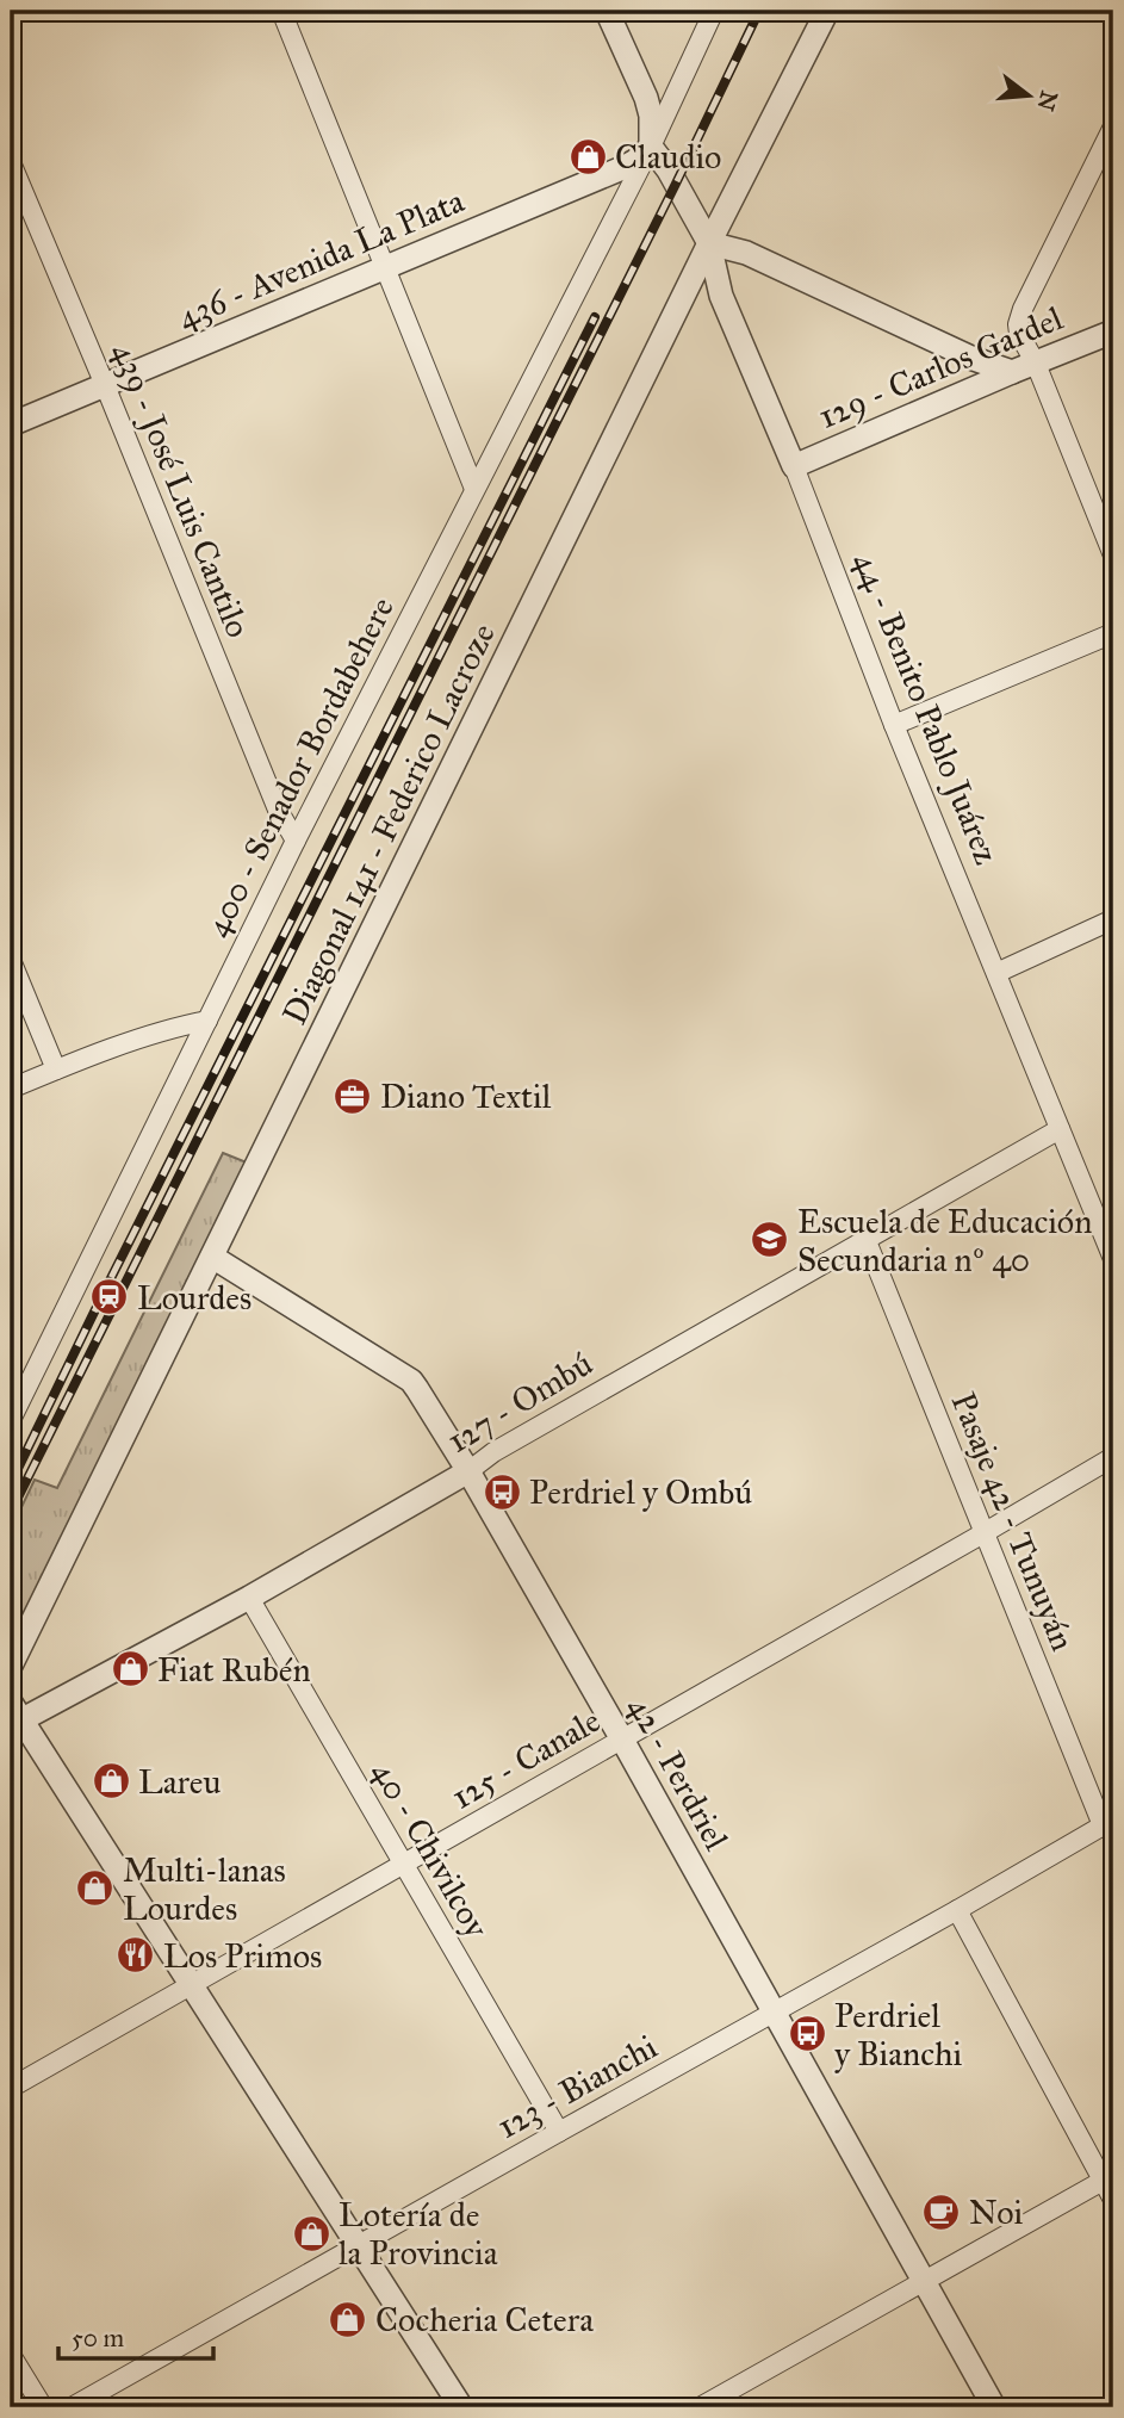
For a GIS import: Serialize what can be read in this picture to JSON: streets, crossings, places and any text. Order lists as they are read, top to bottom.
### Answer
{
  "streets": {
    "street": [
      "436 - Avenida La Plata",
      "129 - Carlos Gardel",
      "439 - José Luis Cantilo",
      "44 - Benito Pablo Juárez",
      "400 - Senador Bordabehere",
      "Diagonal 141 - Federico Lacroze",
      "127 - Ombú",
      "Pasaje 42 - Tunuyán",
      "125 - Canale",
      "42 - Perdriel",
      "40 - Chivilcoy",
      "123 - Bianchi"
    ]
  },
  "crossings": [
    ["436 - Avenida La Plata", "439 - José Luis Cantilo"],
    ["436 - Avenida La Plata", "44 - Benito Pablo Juárez"],
    ["436 - Avenida La Plata", "400 - Senador Bordabehere"],
    ["129 - Carlos Gardel", "44 - Benito Pablo Juárez"],
    ["439 - José Luis Cantilo", "400 - Senador Bordabehere"],
    ["44 - Benito Pablo Juárez", "400 - Senador Bordabehere"],
    ["44 - Benito Pablo Juárez", "Diagonal 141 - Federico Lacroze"],
    ["44 - Benito Pablo Juárez", "127 - Ombú"],
    ["Diagonal 141 - Federico Lacroze", "42 - Perdriel"],
    ["127 - Ombú", "Pasaje 42 - Tunuyán"],
    ["127 - Ombú", "42 - Perdriel"],
    ["127 - Ombú", "40 - Chivilcoy"],
    ["Pasaje 42 - Tunuyán", "125 - Canale"],
    ["Pasaje 42 - Tunuyán", "123 - Bianchi"],
    ["125 - Canale", "42 - Perdriel"],
    ["125 - Canale", "40 - Chivilcoy"],
    ["42 - Perdriel", "123 - Bianchi"],
    ["40 - Chivilcoy", "123 - Bianchi"]
  ],
  "places": {
    "shop": [
      "Claudio",
      "Fiat Rubén",
      "Lareu",
      "Multi-lanas Lourdes",
      "Lotería de la Provincia",
      "Cocheria Cetera"
    ],
    "office": ["Diano Textil"],
    "school or university": ["Escuela de Educación Secundaria nº 40"],
    "station": ["Lourdes"],
    "bus stop": ["Perdriel y Ombú", "Perdriel y Bianchi"],
    "restaurant": ["Los Primos"],
    "cafe": ["Noi"]
  },
  "scale_bar": "50 m",
  "north": "right"
}
